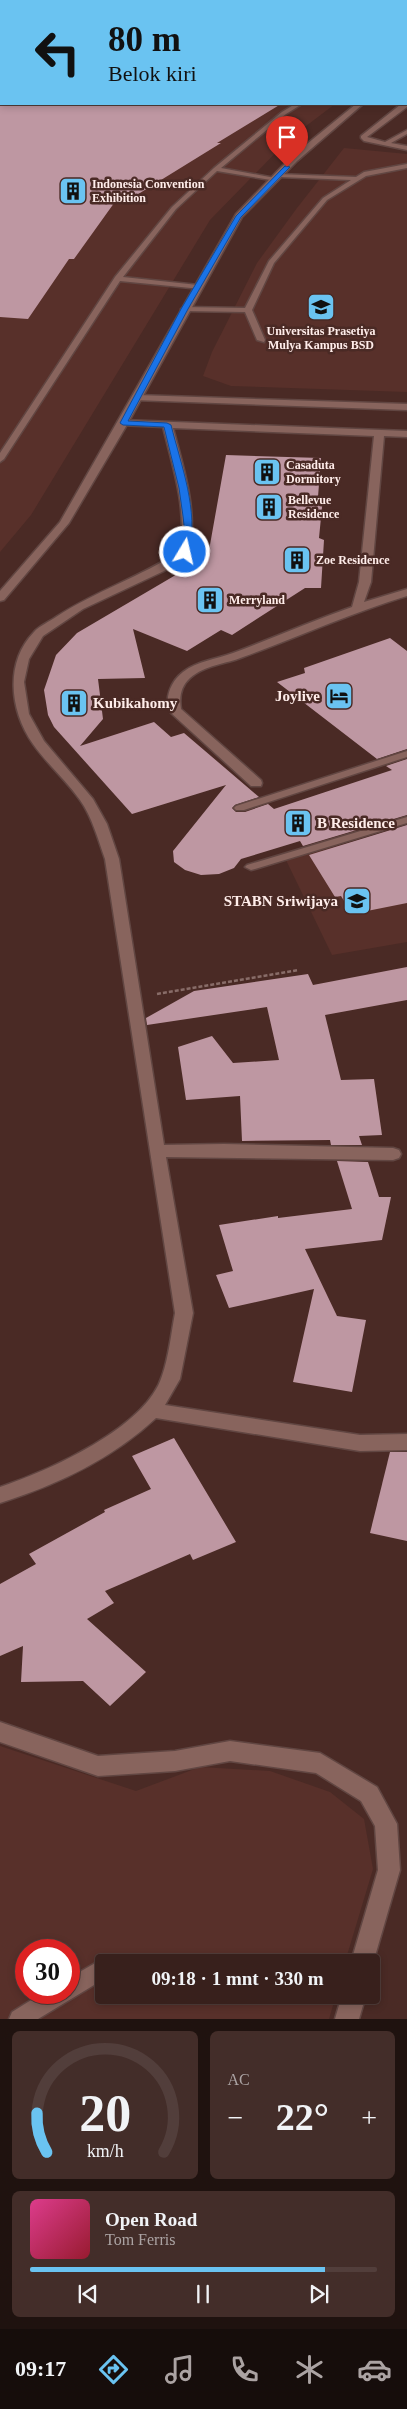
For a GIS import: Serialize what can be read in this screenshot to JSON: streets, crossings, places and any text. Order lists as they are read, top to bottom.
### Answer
{
  "places": {
    "building": [
      "Indonesia Convention Exhibition",
      "Casaduta Dormitory",
      "Bellevue Residence",
      "Zoe Residence",
      "Merryland",
      "Kubikahomy",
      "B Residence"
    ],
    "school or university": ["Universitas Prasetiya Mulya Kampus BSD", "STABN Sriwijaya"],
    "hotel": ["Joylive"]
  },
  "page": {
    "turn": ["80 m", "Belok kiri"],
    "limit": "30",
    "trip": "09:18 · 1 mnt · 330 m",
    "tile": "AC",
    "heat": ["−", "22°", "+"],
    "song": ["Open Road", "Tom Ferris"],
    "tabs": "09:17",
    "gauge": ["20", "km/h"]
  }
}
